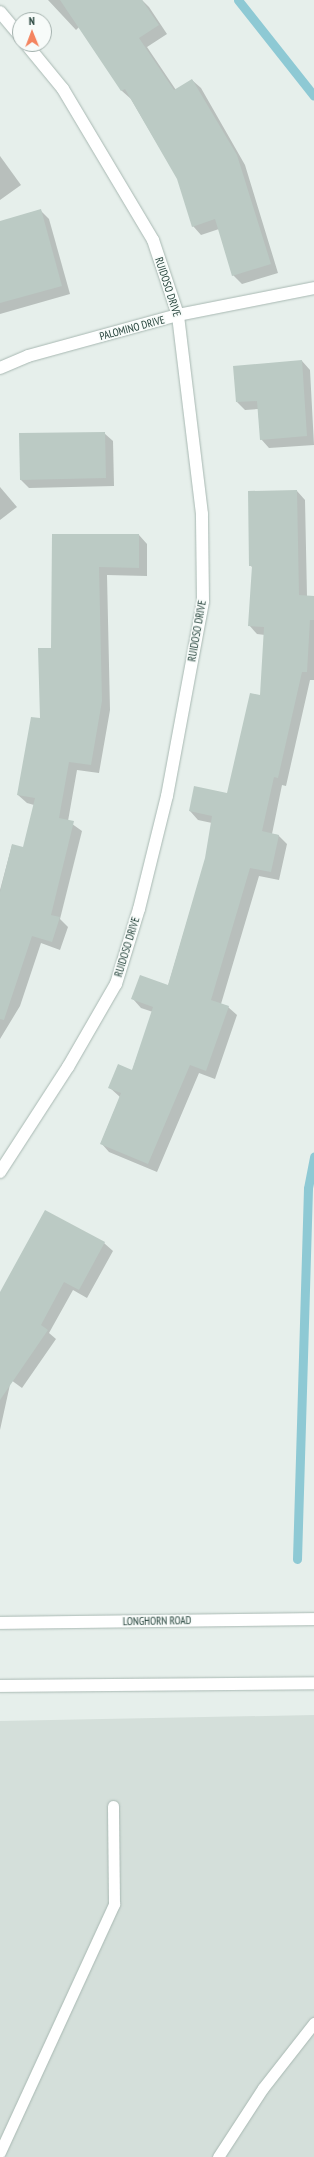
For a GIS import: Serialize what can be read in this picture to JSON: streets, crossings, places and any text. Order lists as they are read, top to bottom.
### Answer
{
  "streets": {
    "street": ["RUIDOSO DRIVE", "PALOMINO DRIVE", "LONGHORN ROAD"]
  },
  "crossings": [
    ["RUIDOSO DRIVE", "PALOMINO DRIVE"]
  ],
  "north": "top"
}
